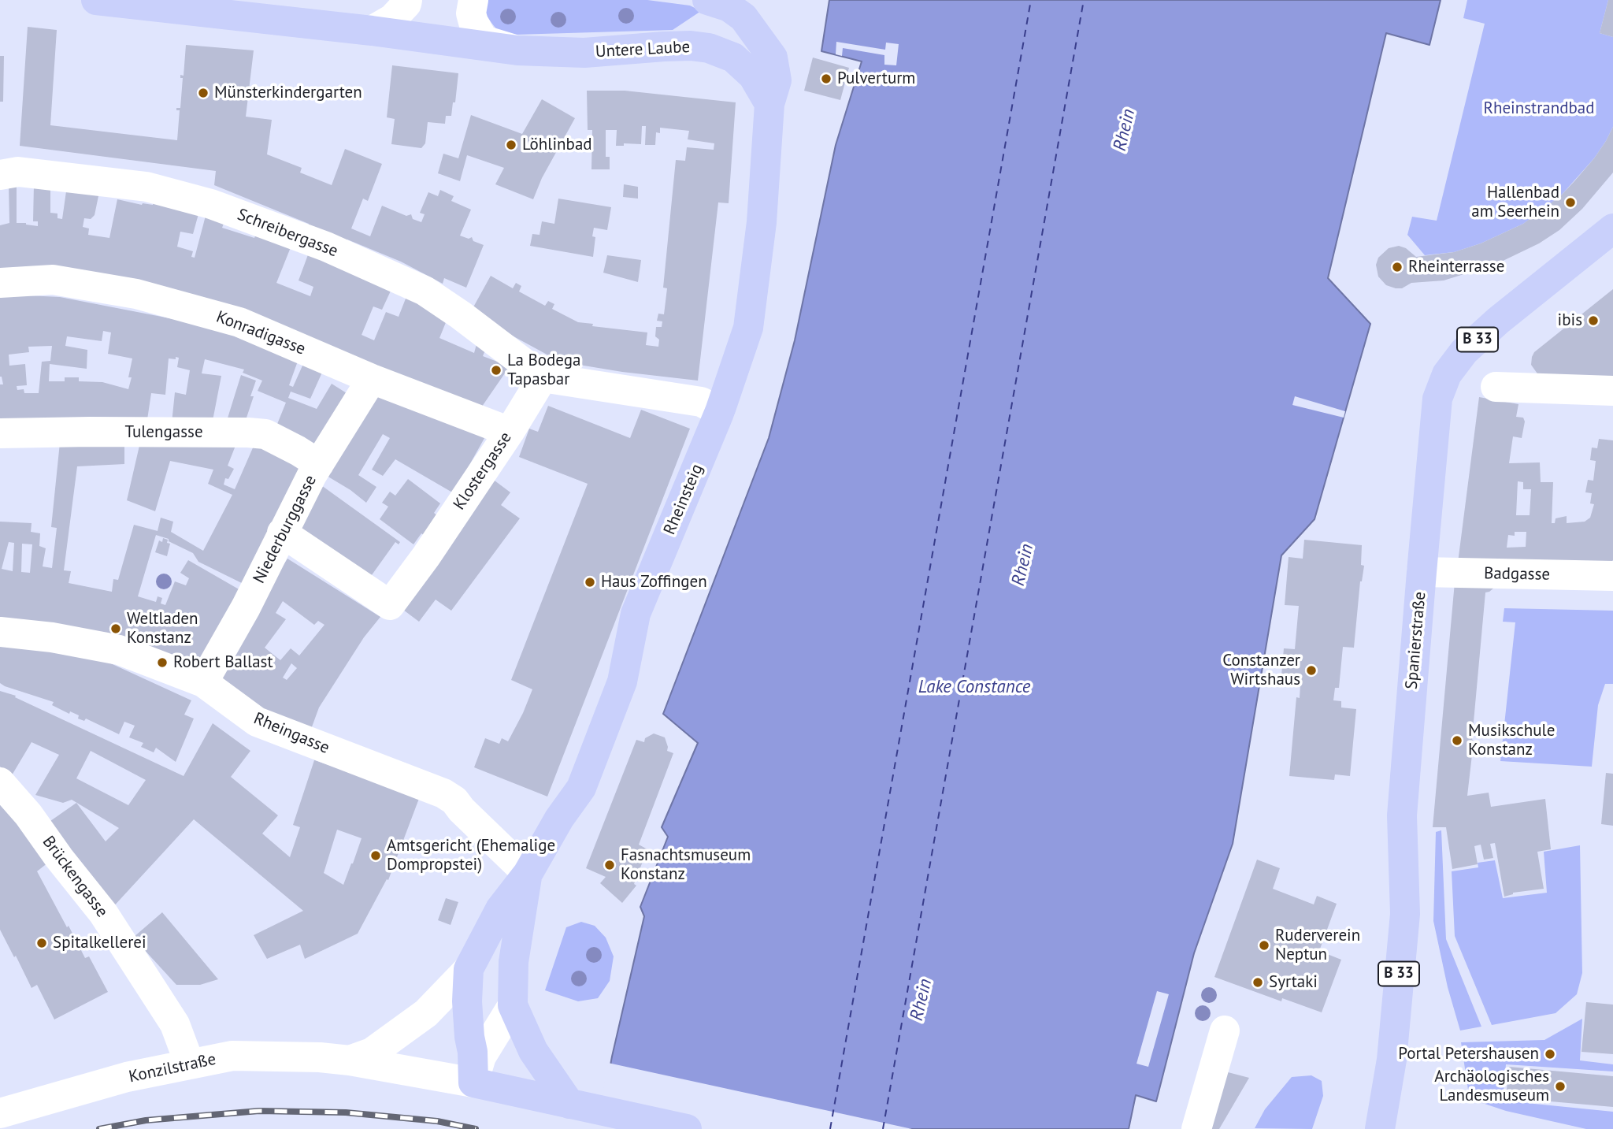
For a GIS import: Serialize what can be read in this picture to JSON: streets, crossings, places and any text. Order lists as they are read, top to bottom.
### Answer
{
  "streets": {
    "main road": [
      "Untere Laube",
      "B 33",
      "Rheinsteig",
      "Spanierstraße",
      "Konzilstraße"
    ],
    "street": [
      "Schreibergasse",
      "Konradigasse",
      "Tulengasse",
      "Klostergasse",
      "Niederburggasse",
      "Badgasse",
      "Rheingasse",
      "Brückengasse"
    ]
  },
  "crossings": [
    ["Untere Laube", "Rheinsteig"],
    ["Schreibergasse", "Klostergasse"],
    ["Konradigasse", "Klostergasse"],
    ["Konradigasse", "Niederburggasse"],
    ["Tulengasse", "Niederburggasse"],
    ["Klostergasse", "Niederburggasse"],
    ["Rheinsteig", "Rheingasse"],
    ["Rheinsteig", "Konzilstraße"],
    ["Niederburggasse", "Rheingasse"],
    ["Badgasse", "Spanierstraße"],
    ["Rheingasse", "Konzilstraße"],
    ["Brückengasse", "Konzilstraße"]
  ],
  "water": ["Rhein", "Lake Constance"],
  "parks": ["Rheinstrandbad"],
  "places": [
    "Pulverturm",
    "Münsterkindergarten",
    "Löhlinbad",
    "Hallenbad am Seerhein",
    "Rheinterrasse",
    "ibis",
    "La Bodega Tapasbar",
    "Haus Zoffingen",
    "Weltladen Konstanz",
    "Robert Ballast",
    "Constanzer Wirtshaus",
    "Musikschule Konstanz",
    "Amtsgericht (Ehemalige Dompropstei)",
    "Fasnachtsmuseum Konstanz",
    "Spitalkellerei",
    "Ruderverein Neptun",
    "Syrtaki",
    "Portal Petershausen",
    "Archäologisches Landesmuseum"
  ]
}
